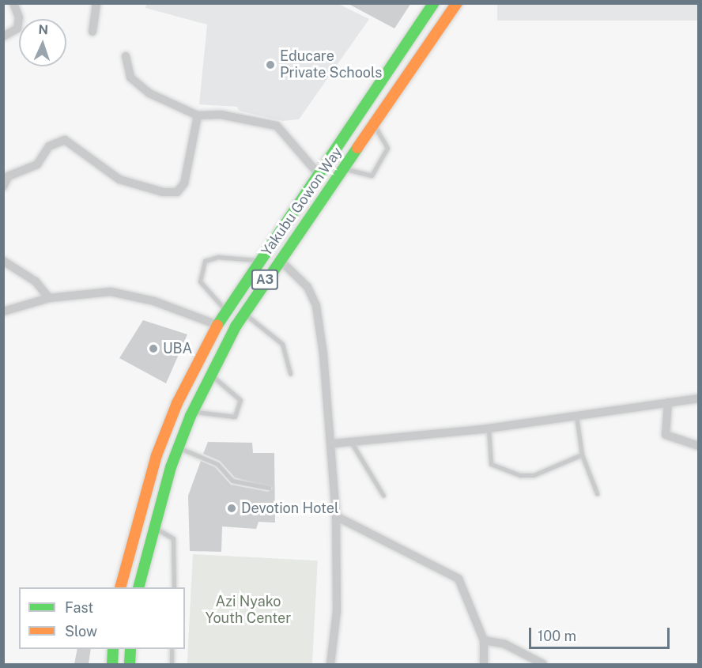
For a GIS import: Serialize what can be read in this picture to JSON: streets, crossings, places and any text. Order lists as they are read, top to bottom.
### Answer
{
  "streets": {
    "highway": ["Yakubu Gowon Way", "A3"]
  },
  "parks": ["Azi Nyako Youth Center"],
  "places": ["Educare Private Schools", "UBA", "Devotion Hotel"],
  "legend": ["Fast", "Slow"],
  "scale_bar": "100 m",
  "north": "top"
}
